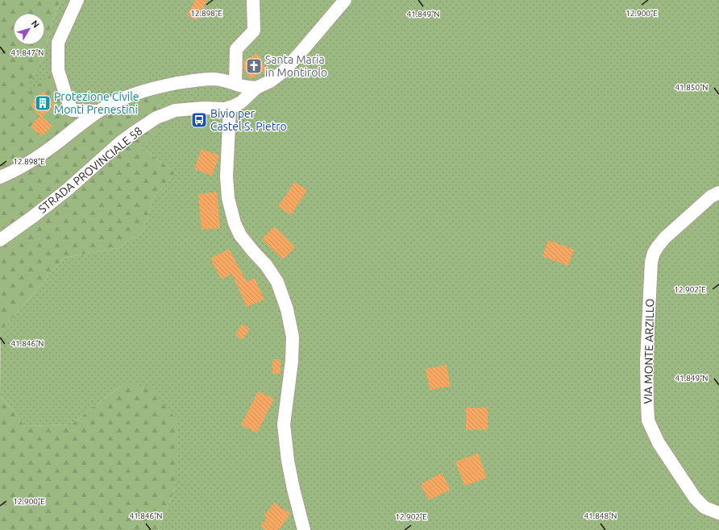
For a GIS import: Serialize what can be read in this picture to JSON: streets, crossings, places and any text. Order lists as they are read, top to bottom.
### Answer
{
  "streets": {
    "street": ["STRADA PROVINCIALE 58", "VIA MONTE ARZILLO"]
  },
  "places": {
    "church": ["Santa Maria in Montirolo"],
    "building": ["Protezione Civile Monti Prenestini"],
    "bus stop": ["Bivio per Castel S. Pietro"]
  },
  "north": "top right",
  "coordinates": [
    "12.898°E",
    "12.900°E",
    "41.849°N",
    "41.847°N",
    "41.850°N",
    "12.902°E",
    "41.846°N",
    "41.848°N"
  ]
}
